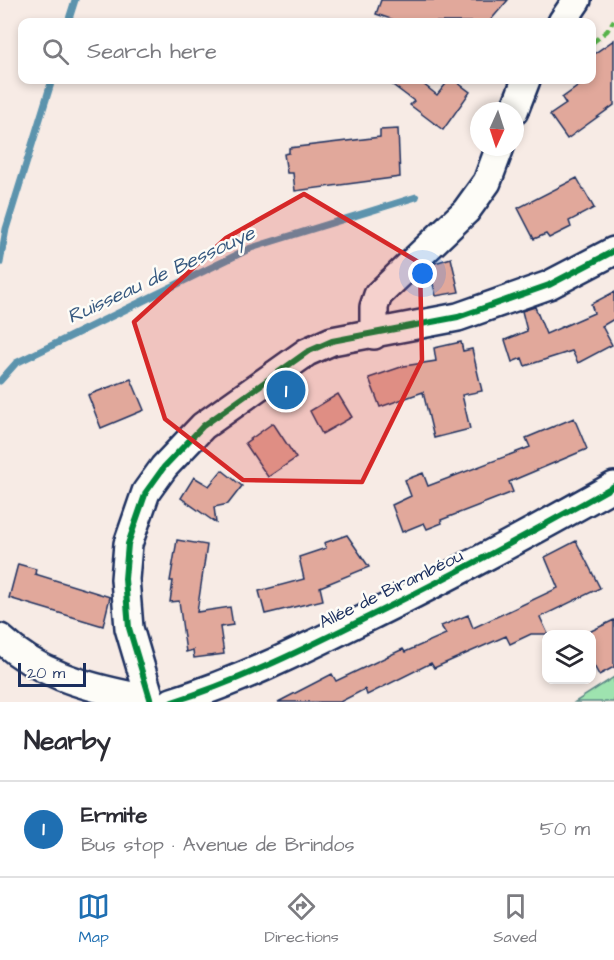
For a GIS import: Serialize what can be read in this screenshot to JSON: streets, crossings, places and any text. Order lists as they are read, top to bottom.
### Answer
{
  "streets": {
    "street": ["Allée de Birambéou"]
  },
  "water": ["Ruisseau de Bessouye"],
  "scale_bar": "20 m",
  "north": "bottom",
  "page": {
    "search": "Search here",
    "pins": "1",
    "scale": "20 m",
    "heading": "Nearby",
    "list": [
      {
        "mark": "1",
        "name": "Ermite",
        "note": "Bus stop · Avenue de Brindos",
        "value": "50 m"
      }
    ],
    "nav": ["Map", "Directions", "Saved"]
  }
}
